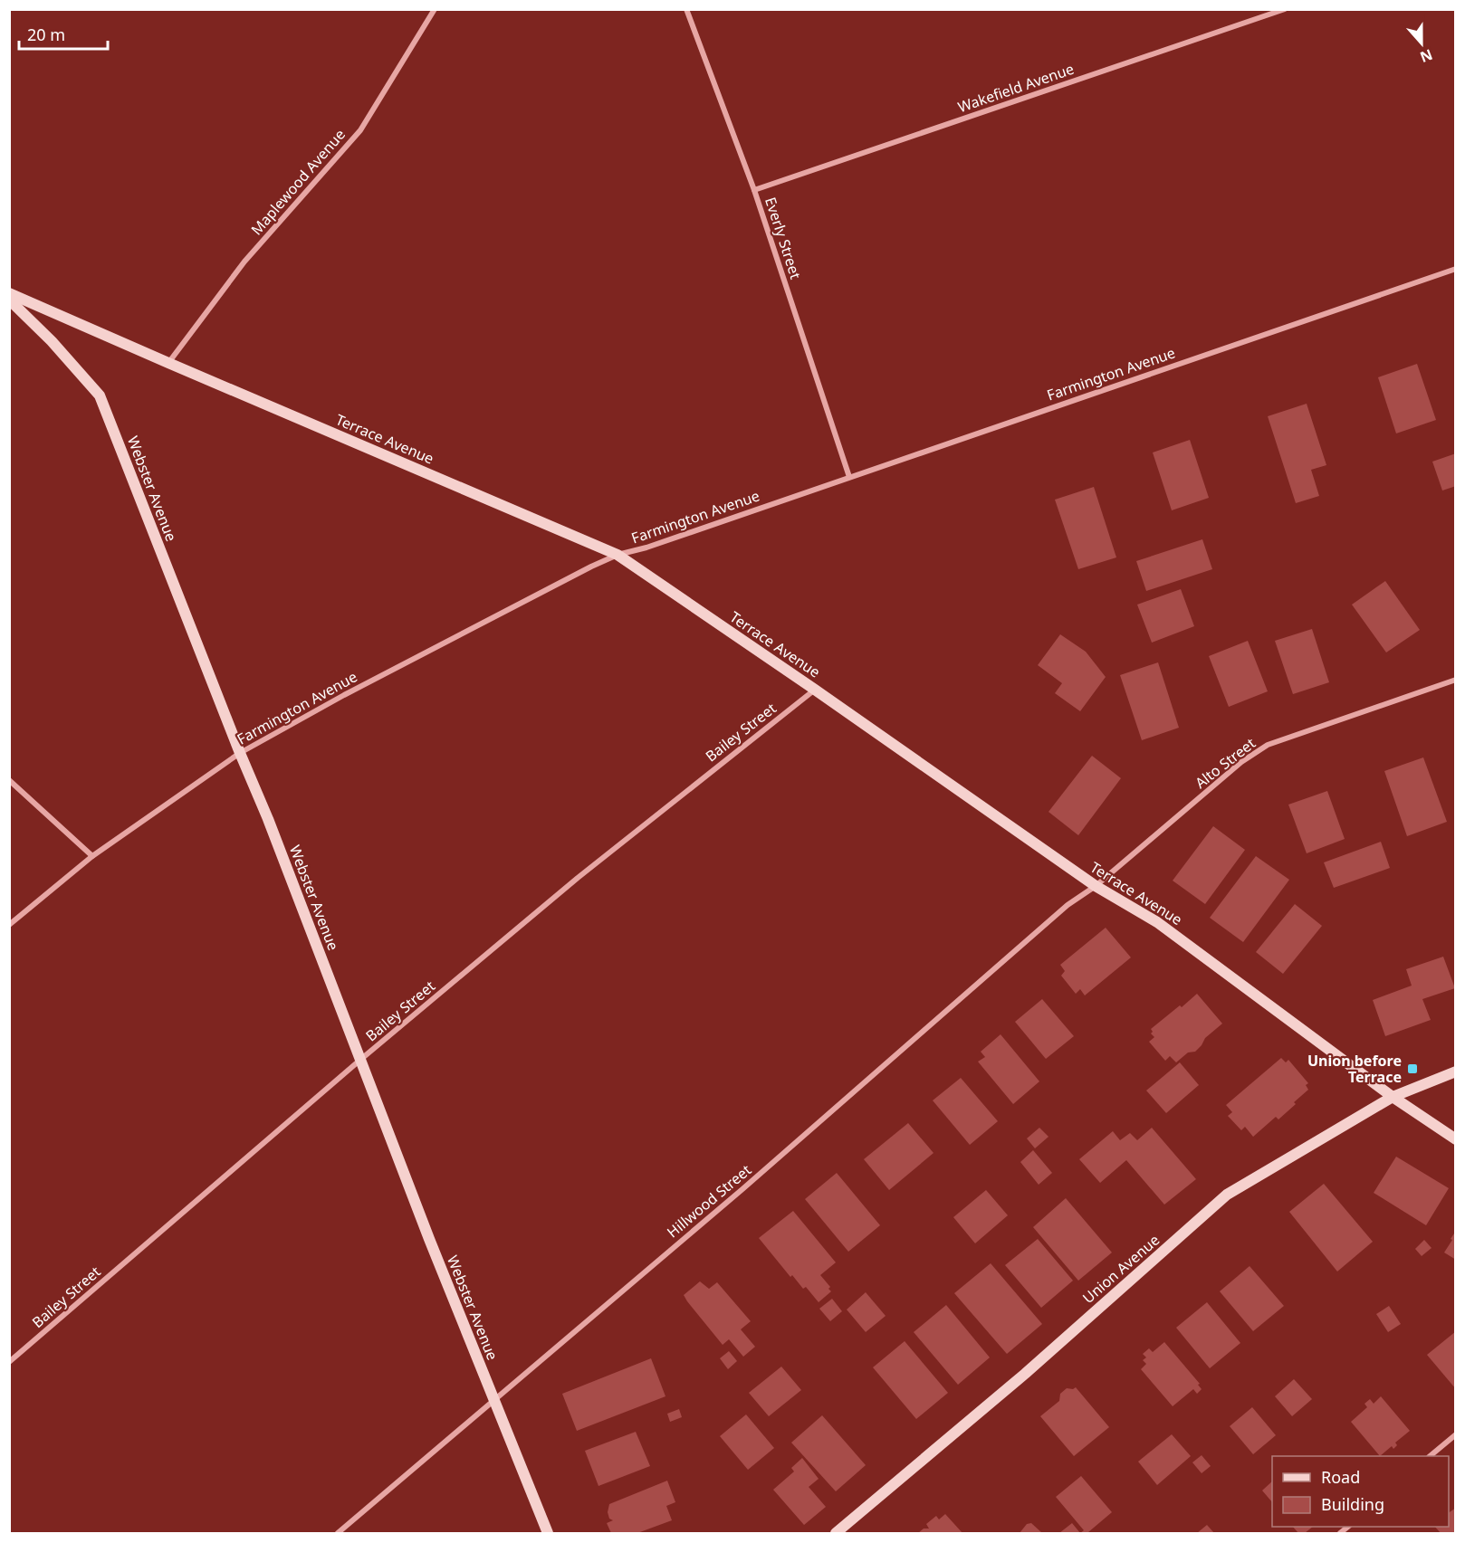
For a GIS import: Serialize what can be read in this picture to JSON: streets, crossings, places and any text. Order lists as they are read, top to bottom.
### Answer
{
  "streets": {
    "street": [
      "Wakefield Avenue",
      "Maplewood Avenue",
      "Everly Street",
      "Farmington Avenue",
      "Terrace Avenue",
      "Webster Avenue",
      "Bailey Street",
      "Alto Street",
      "Hillwood Street",
      "Union Avenue"
    ]
  },
  "crossings": [
    ["Wakefield Avenue", "Everly Street"],
    ["Maplewood Avenue", "Terrace Avenue"],
    ["Everly Street", "Farmington Avenue"],
    ["Farmington Avenue", "Terrace Avenue"],
    ["Farmington Avenue", "Webster Avenue"],
    ["Terrace Avenue", "Bailey Street"],
    ["Terrace Avenue", "Alto Street"],
    ["Terrace Avenue", "Hillwood Street"],
    ["Terrace Avenue", "Union Avenue"],
    ["Webster Avenue", "Bailey Street"],
    ["Webster Avenue", "Hillwood Street"],
    ["Alto Street", "Hillwood Street"]
  ],
  "places": {
    "transit": ["Union before Terrace"]
  },
  "legend": ["Road", "Building"],
  "scale_bar": "20 m",
  "north": "bottom"
}
